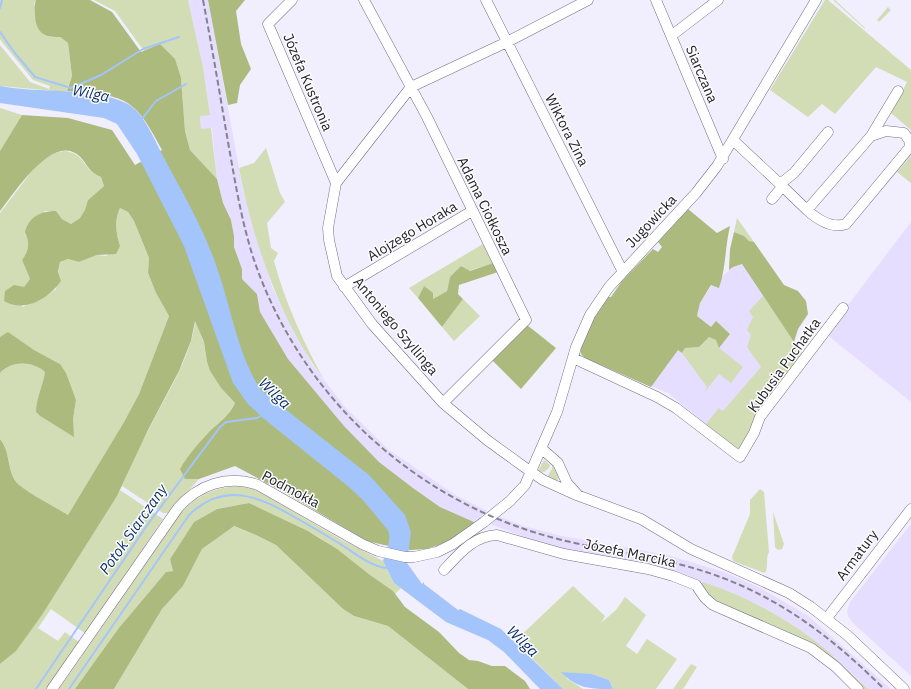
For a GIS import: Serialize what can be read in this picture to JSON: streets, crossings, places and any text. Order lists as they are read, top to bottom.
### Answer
{
  "streets": {
    "street": [
      "Siarczana",
      "Józefa Kustronia",
      "Wiktora Zina",
      "Adama Ciołkosza",
      "Jugowicka",
      "Alojzego Horaka",
      "Antoniego Szyllinga",
      "Kubusia Puchatka",
      "Podmokła",
      "Józefa Marcika",
      "Armatury"
    ]
  },
  "crossings": [
    ["Siarczana", "Jugowicka"],
    ["Józefa Kustronia", "Antoniego Szyllinga"],
    ["Wiktora Zina", "Jugowicka"],
    ["Wiktora Zina", "Antoniego Szyllinga"],
    ["Adama Ciołkosza", "Alojzego Horaka"],
    ["Adama Ciołkosza", "Antoniego Szyllinga"],
    ["Jugowicka", "Antoniego Szyllinga"],
    ["Jugowicka", "Kubusia Puchatka"],
    ["Jugowicka", "Podmokła"],
    ["Jugowicka", "Józefa Marcika"],
    ["Alojzego Horaka", "Antoniego Szyllinga"],
    ["Antoniego Szyllinga", "Podmokła"],
    ["Antoniego Szyllinga", "Józefa Marcika"],
    ["Podmokła", "Józefa Marcika"],
    ["Józefa Marcika", "Armatury"]
  ],
  "water": ["Wilga", "Potok Siarczany"]
}
